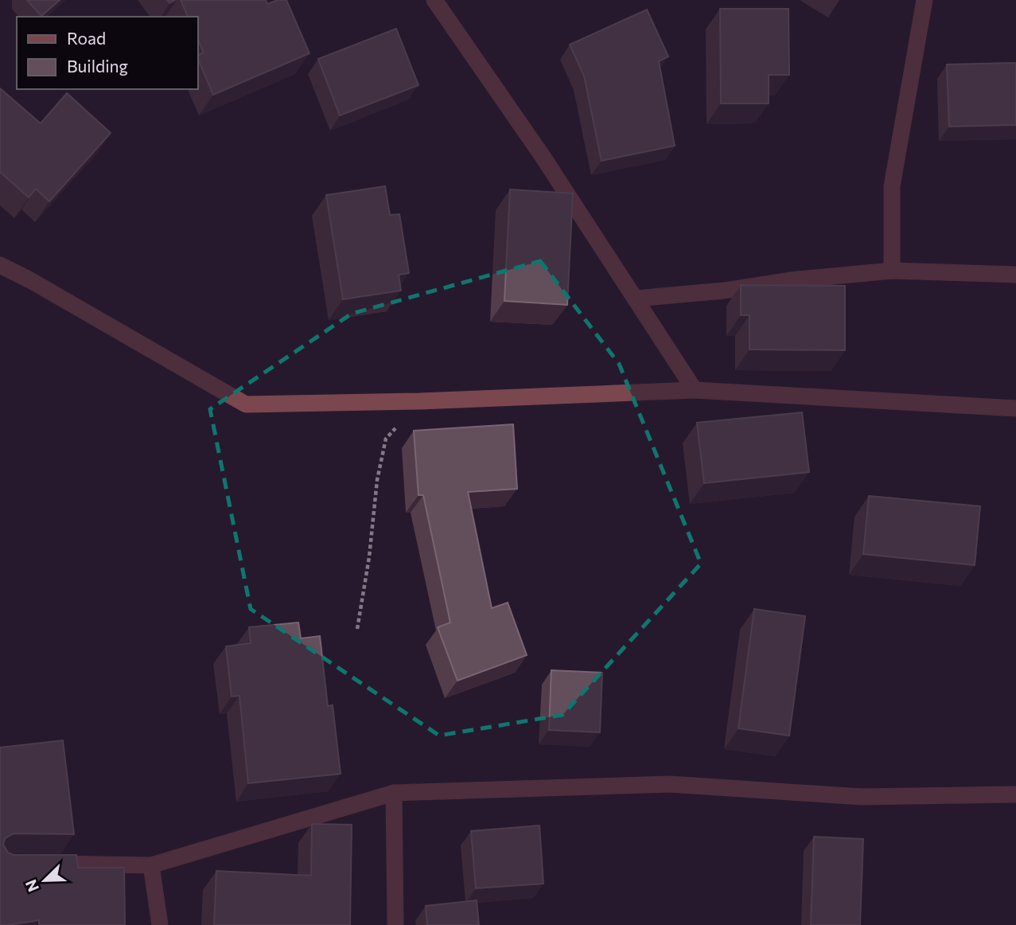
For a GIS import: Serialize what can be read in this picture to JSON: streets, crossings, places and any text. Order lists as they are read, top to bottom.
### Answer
{
  "legend": ["Road", "Building"],
  "north": "bottom left"
}
